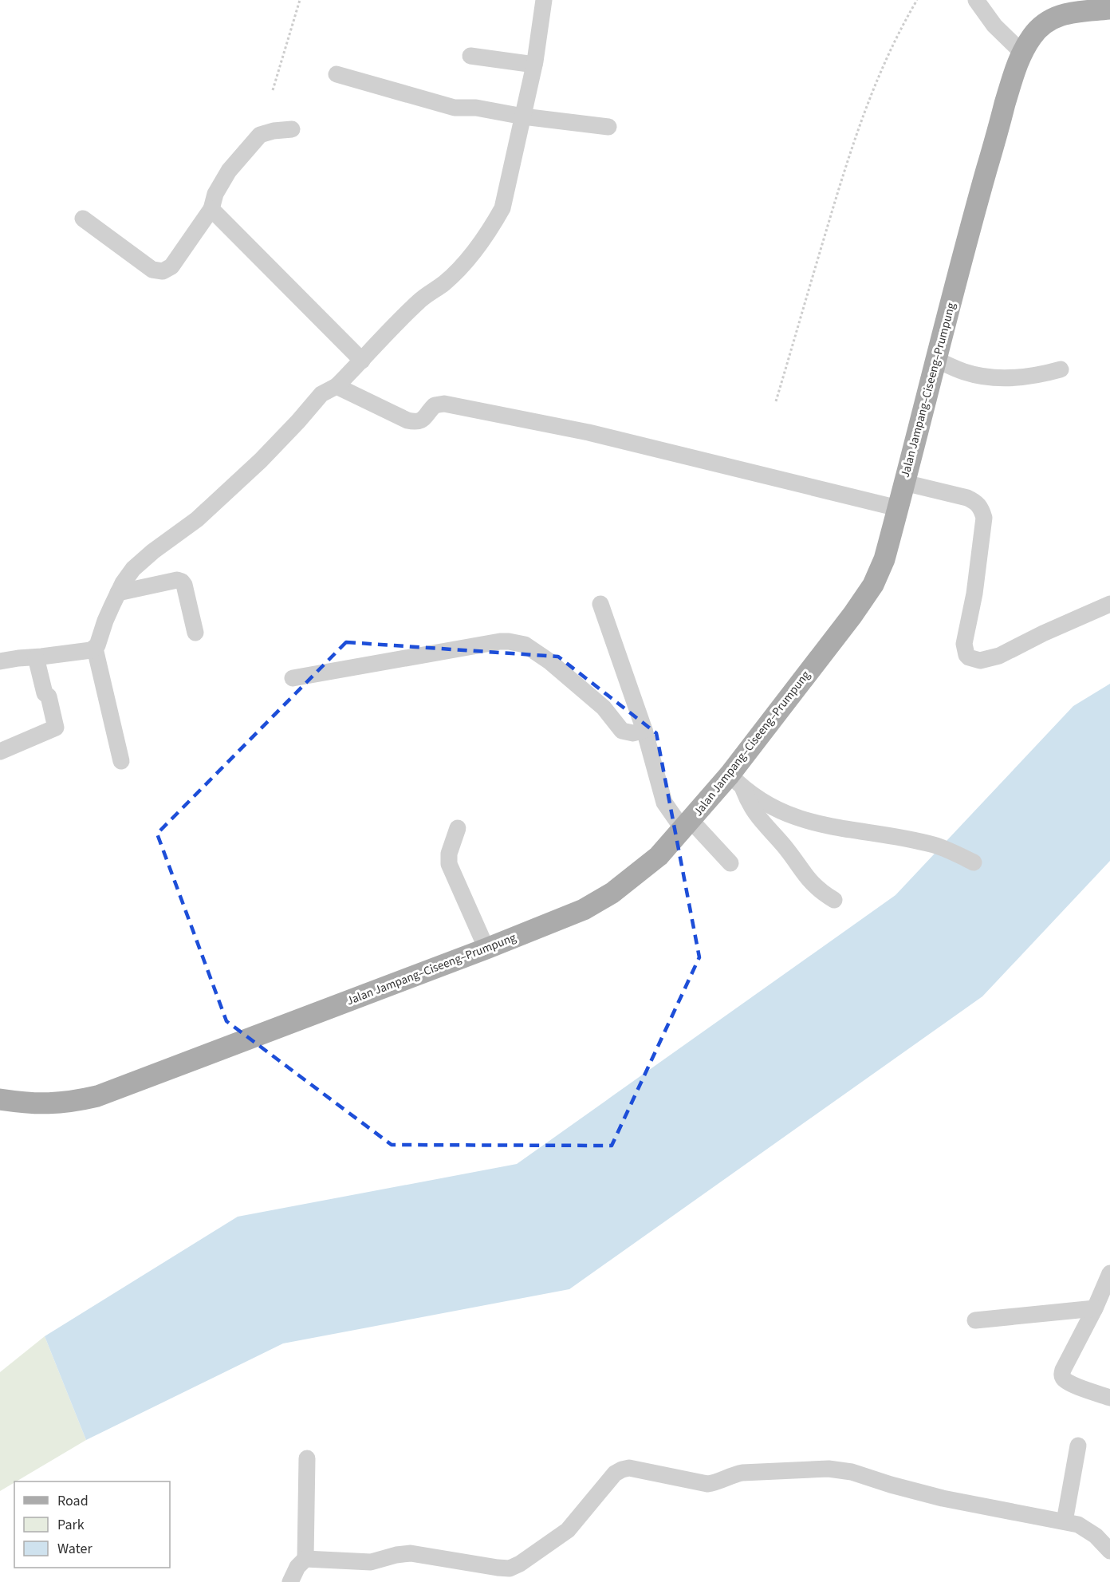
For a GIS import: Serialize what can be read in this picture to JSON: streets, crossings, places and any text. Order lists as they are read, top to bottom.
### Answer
{
  "streets": {
    "main road": ["Jalan Jampang–Ciseeng–Prumpung"]
  },
  "legend": ["Road", "Park", "Water"]
}
